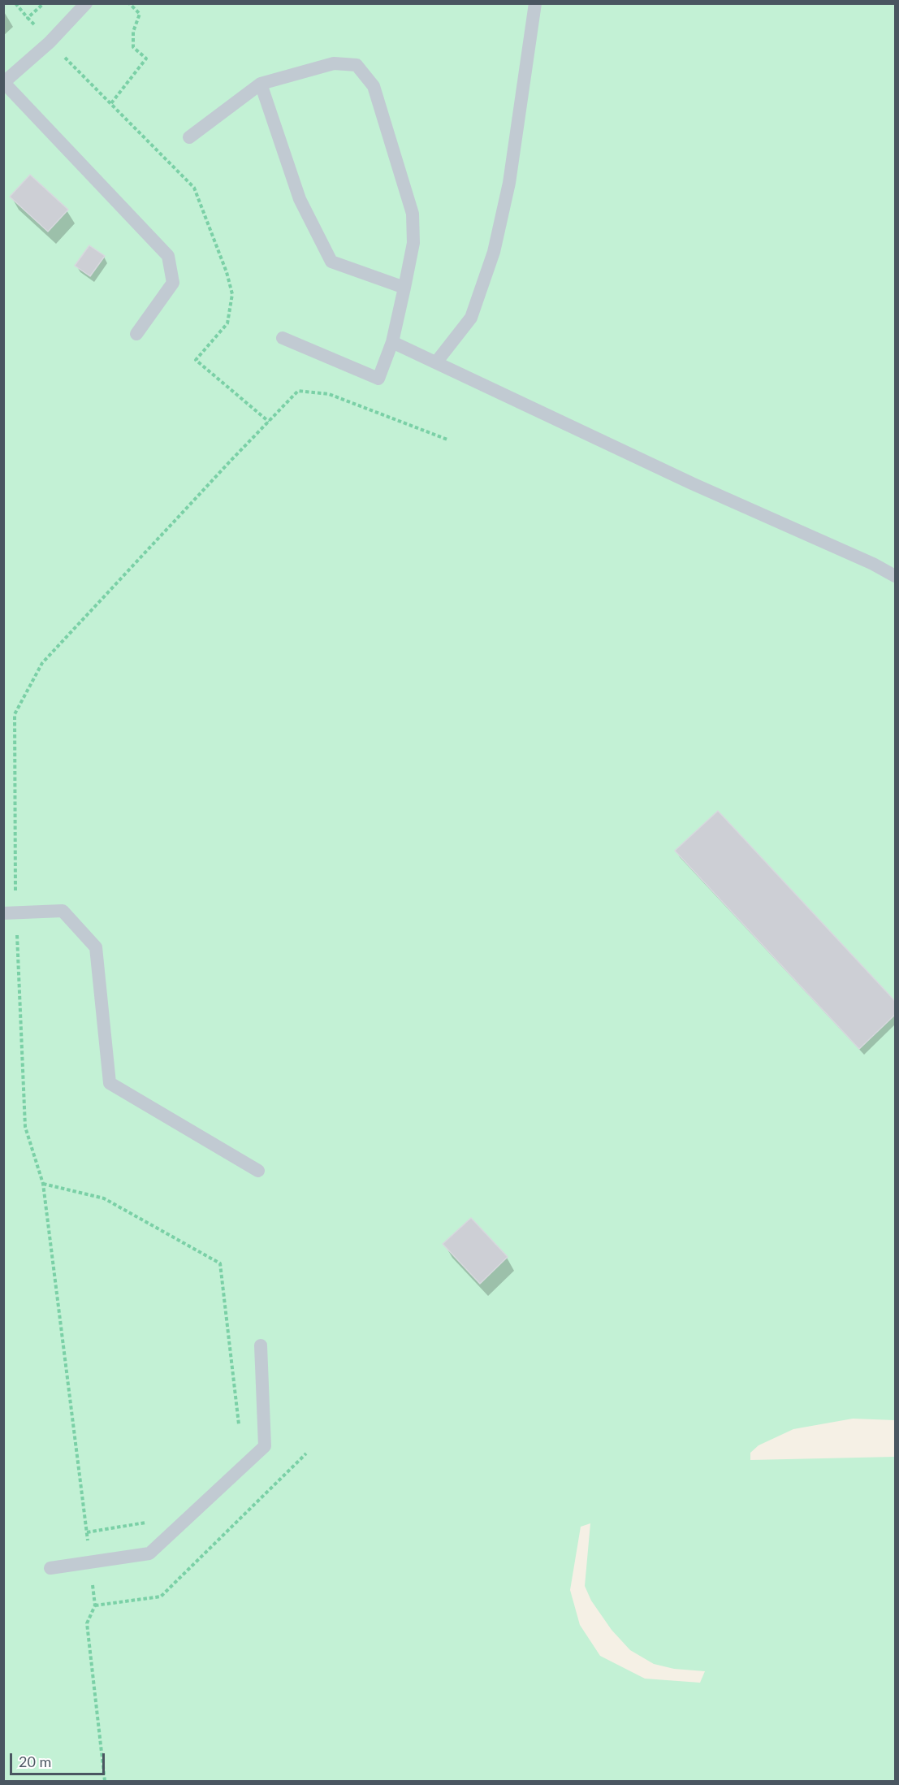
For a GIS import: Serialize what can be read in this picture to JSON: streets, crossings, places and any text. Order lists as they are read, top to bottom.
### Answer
{
  "scale_bar": "20 m"
}
